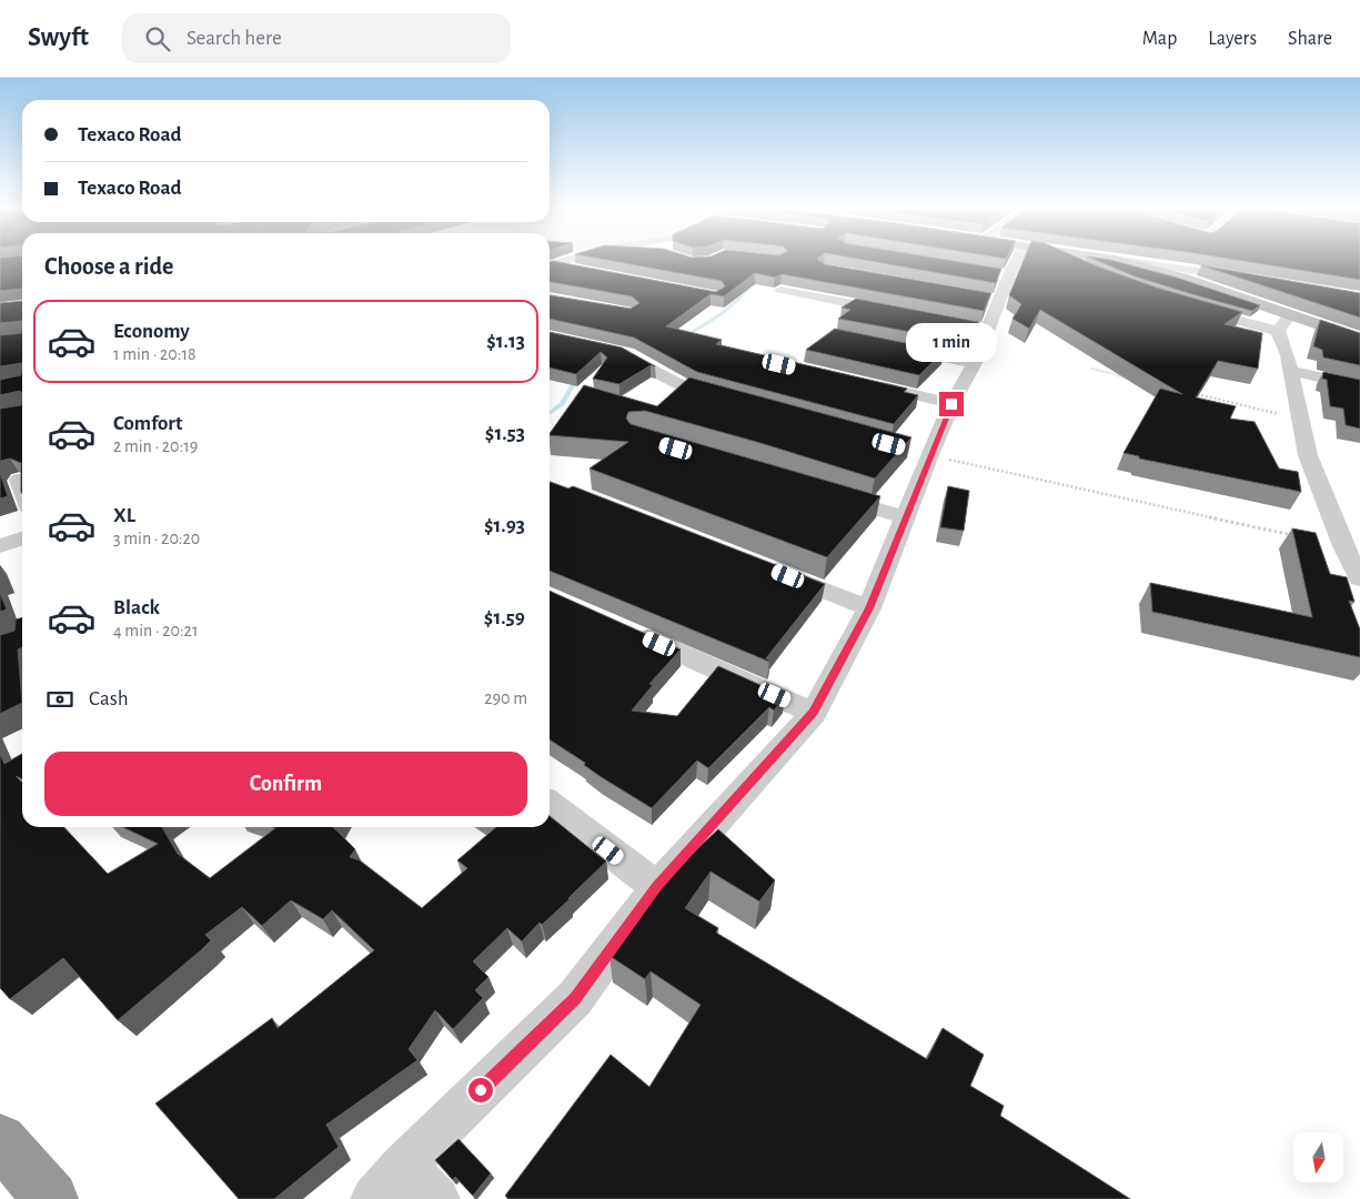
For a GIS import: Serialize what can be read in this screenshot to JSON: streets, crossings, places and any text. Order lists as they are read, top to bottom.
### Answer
{
  "north": "bottom",
  "page": {
    "header": "Swyft",
    "search": "Search here",
    "nav": ["Map", "Layers", "Share"],
    "banner": ["Texaco Road", "Texaco Road"],
    "heading": "Choose a ride",
    "list": [
      {
        "name": "Economy",
        "note": "1 min · 20:18",
        "value": "$1.13"
      },
      {
        "name": "Comfort",
        "note": "2 min · 20:19",
        "value": "$1.53"
      },
      {
        "name": "XL",
        "note": "3 min · 20:20",
        "value": "$1.93"
      },
      {
        "name": "Black",
        "note": "4 min · 20:21",
        "value": "$1.59"
      }
    ],
    "bubble": "1 min",
    "pay": ["Cash", "290 m"],
    "buttons": "Confirm"
  }
}
